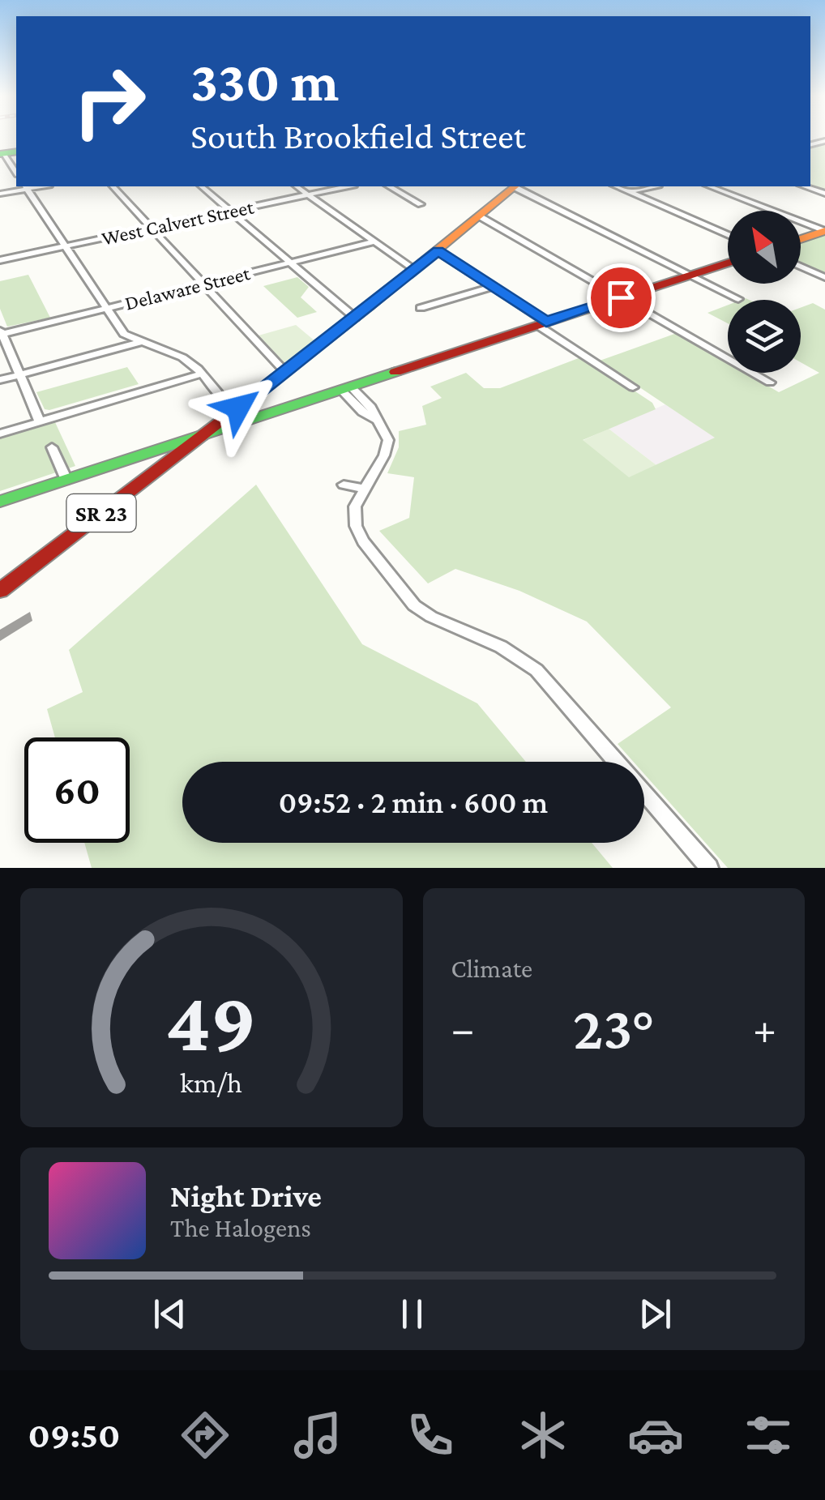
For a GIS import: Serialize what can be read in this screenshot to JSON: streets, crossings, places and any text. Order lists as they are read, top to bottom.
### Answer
{
  "streets": {
    "street": ["West Calvert Street", "Delaware Street", "SR 23"]
  },
  "north": "top left",
  "page": {
    "turn": ["330 m", "South Brookfield Street"],
    "limit": "60",
    "trip": "09:52 · 2 min · 600 m",
    "tile": "Climate",
    "heat": ["−", "23°", "+"],
    "song": ["Night Drive", "The Halogens"],
    "tabs": "09:50",
    "gauge": ["49", "km/h"]
  }
}
